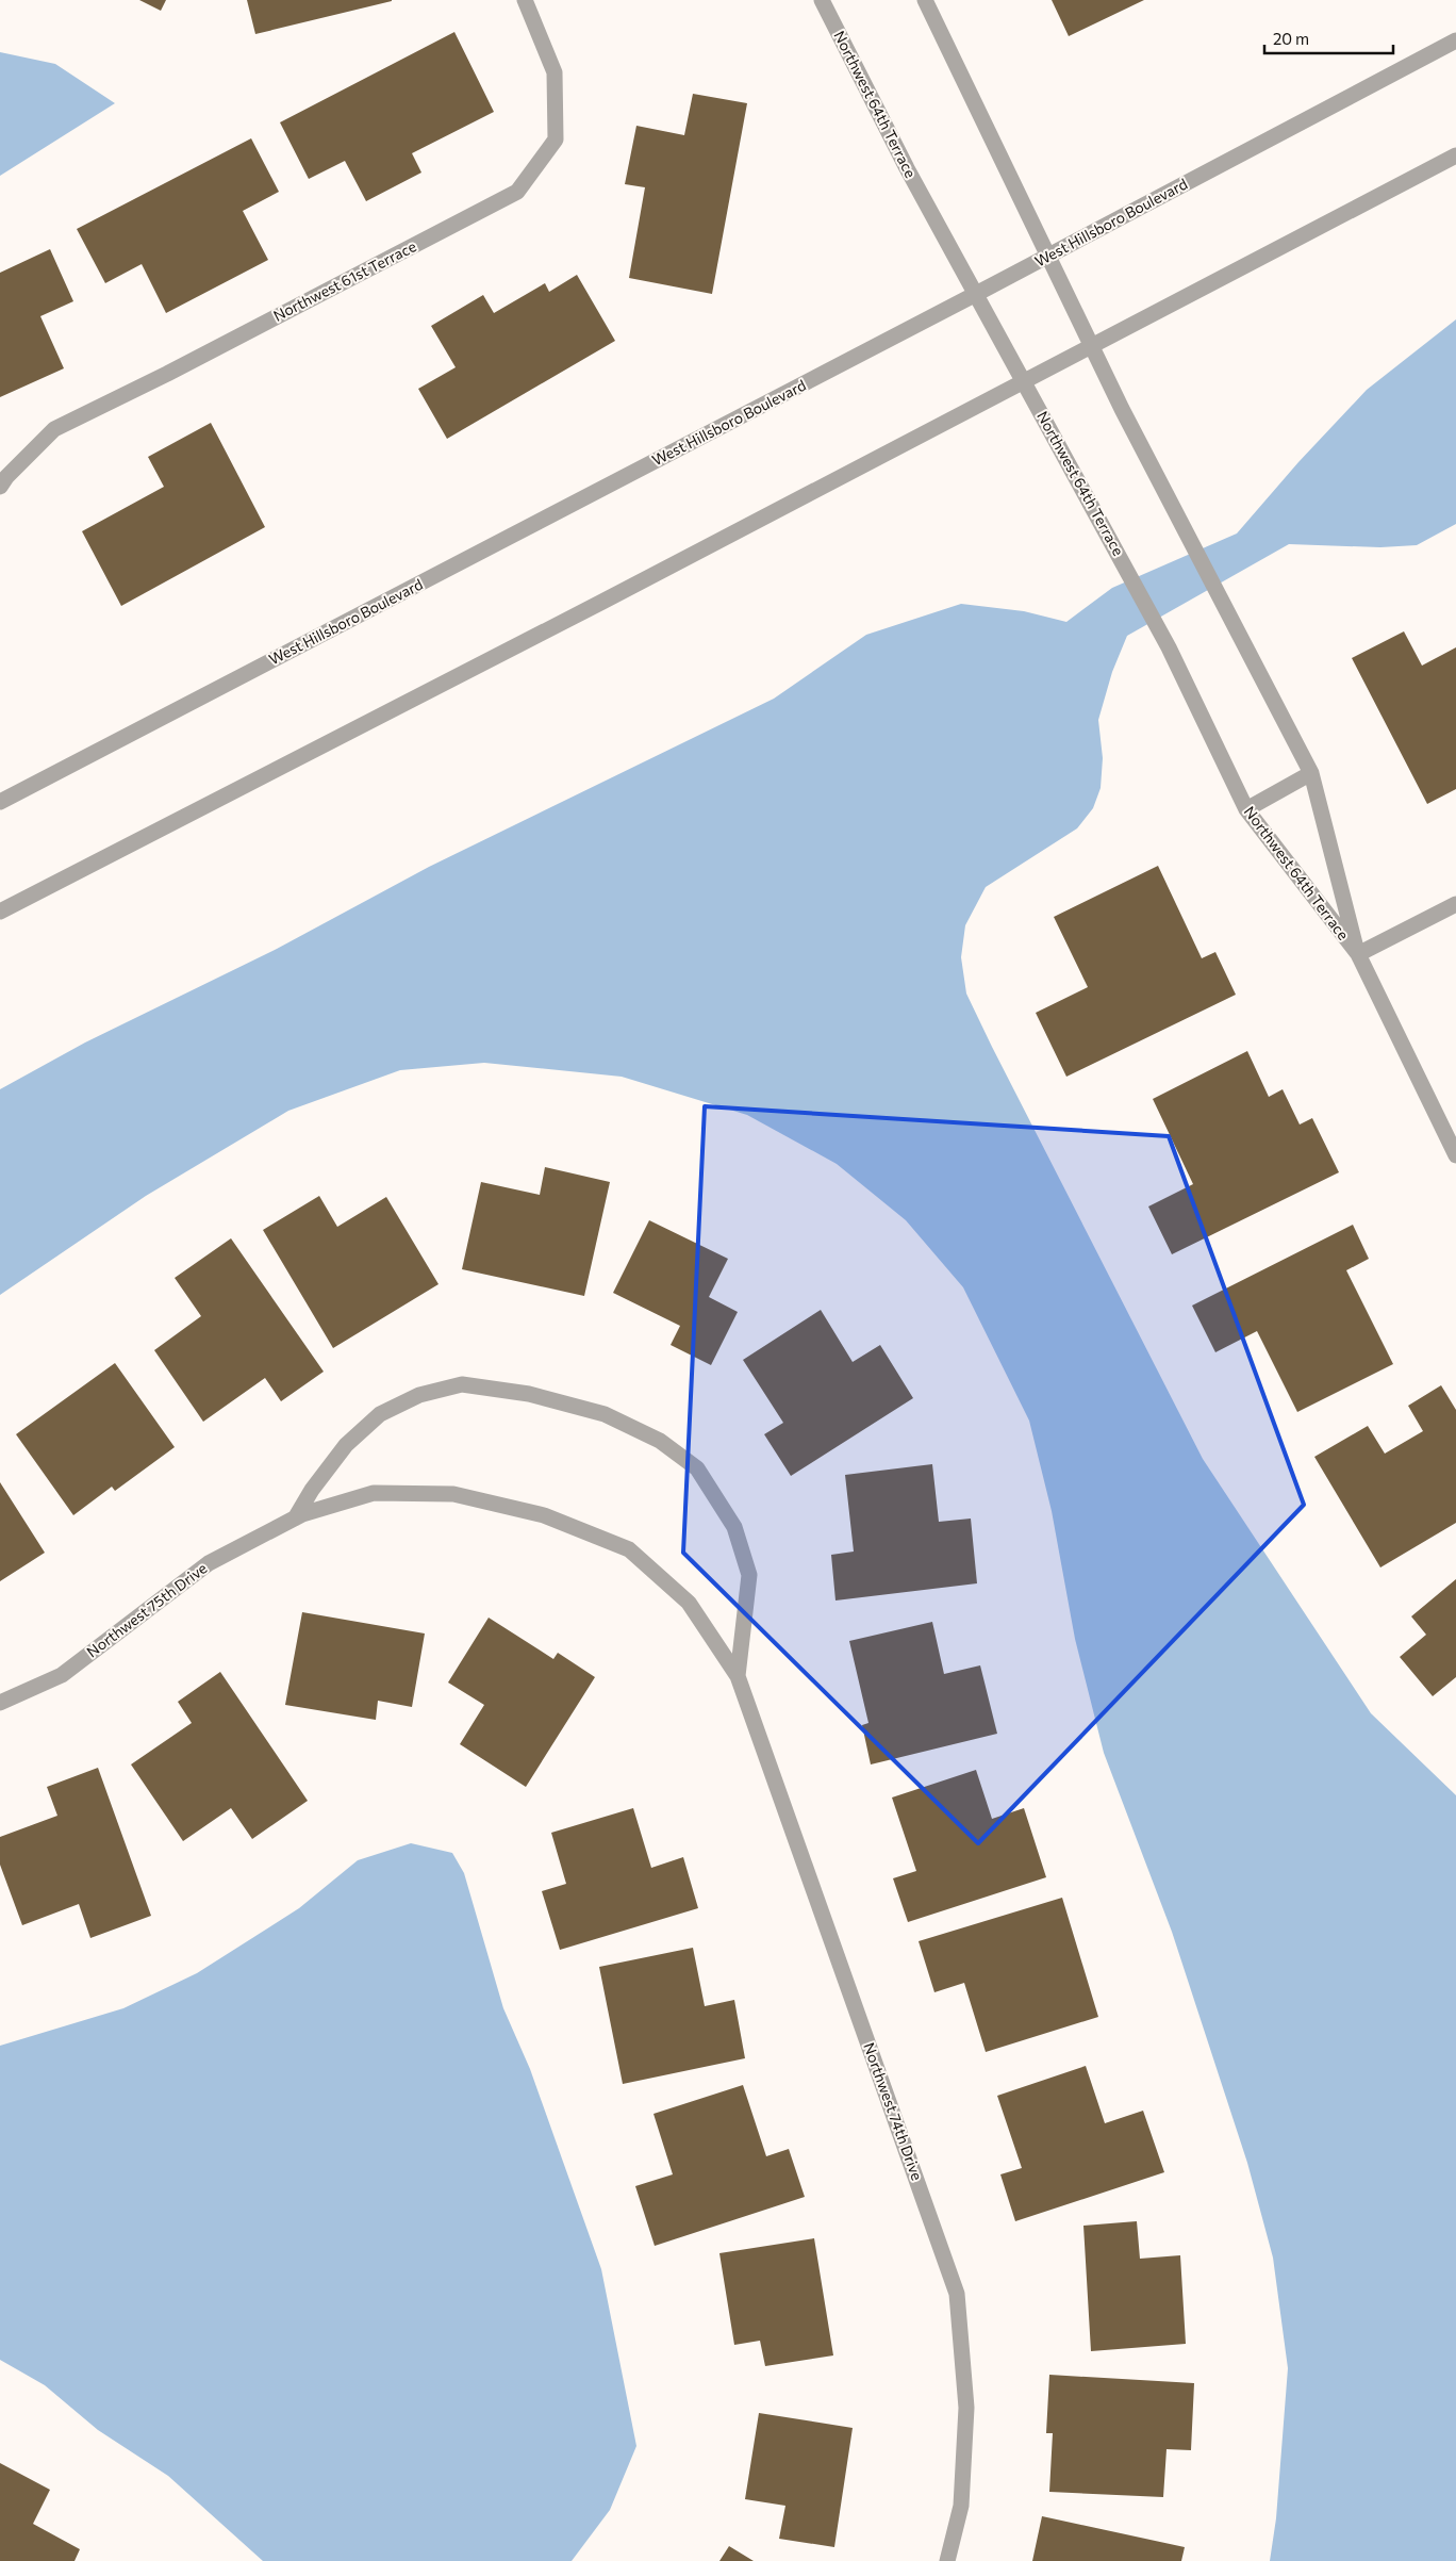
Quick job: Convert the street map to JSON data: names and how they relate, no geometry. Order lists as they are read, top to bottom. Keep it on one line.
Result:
{"streets":{"street":["Northwest 64th Terrace","West Hillsboro Boulevard","Northwest 61st Terrace","Northwest 75th Drive","Northwest 74th Drive"]},"crossings":[["Northwest 64th Terrace","West Hillsboro Boulevard"],["Northwest 75th Drive","Northwest 74th Drive"]],"scale_bar":"20 m"}
